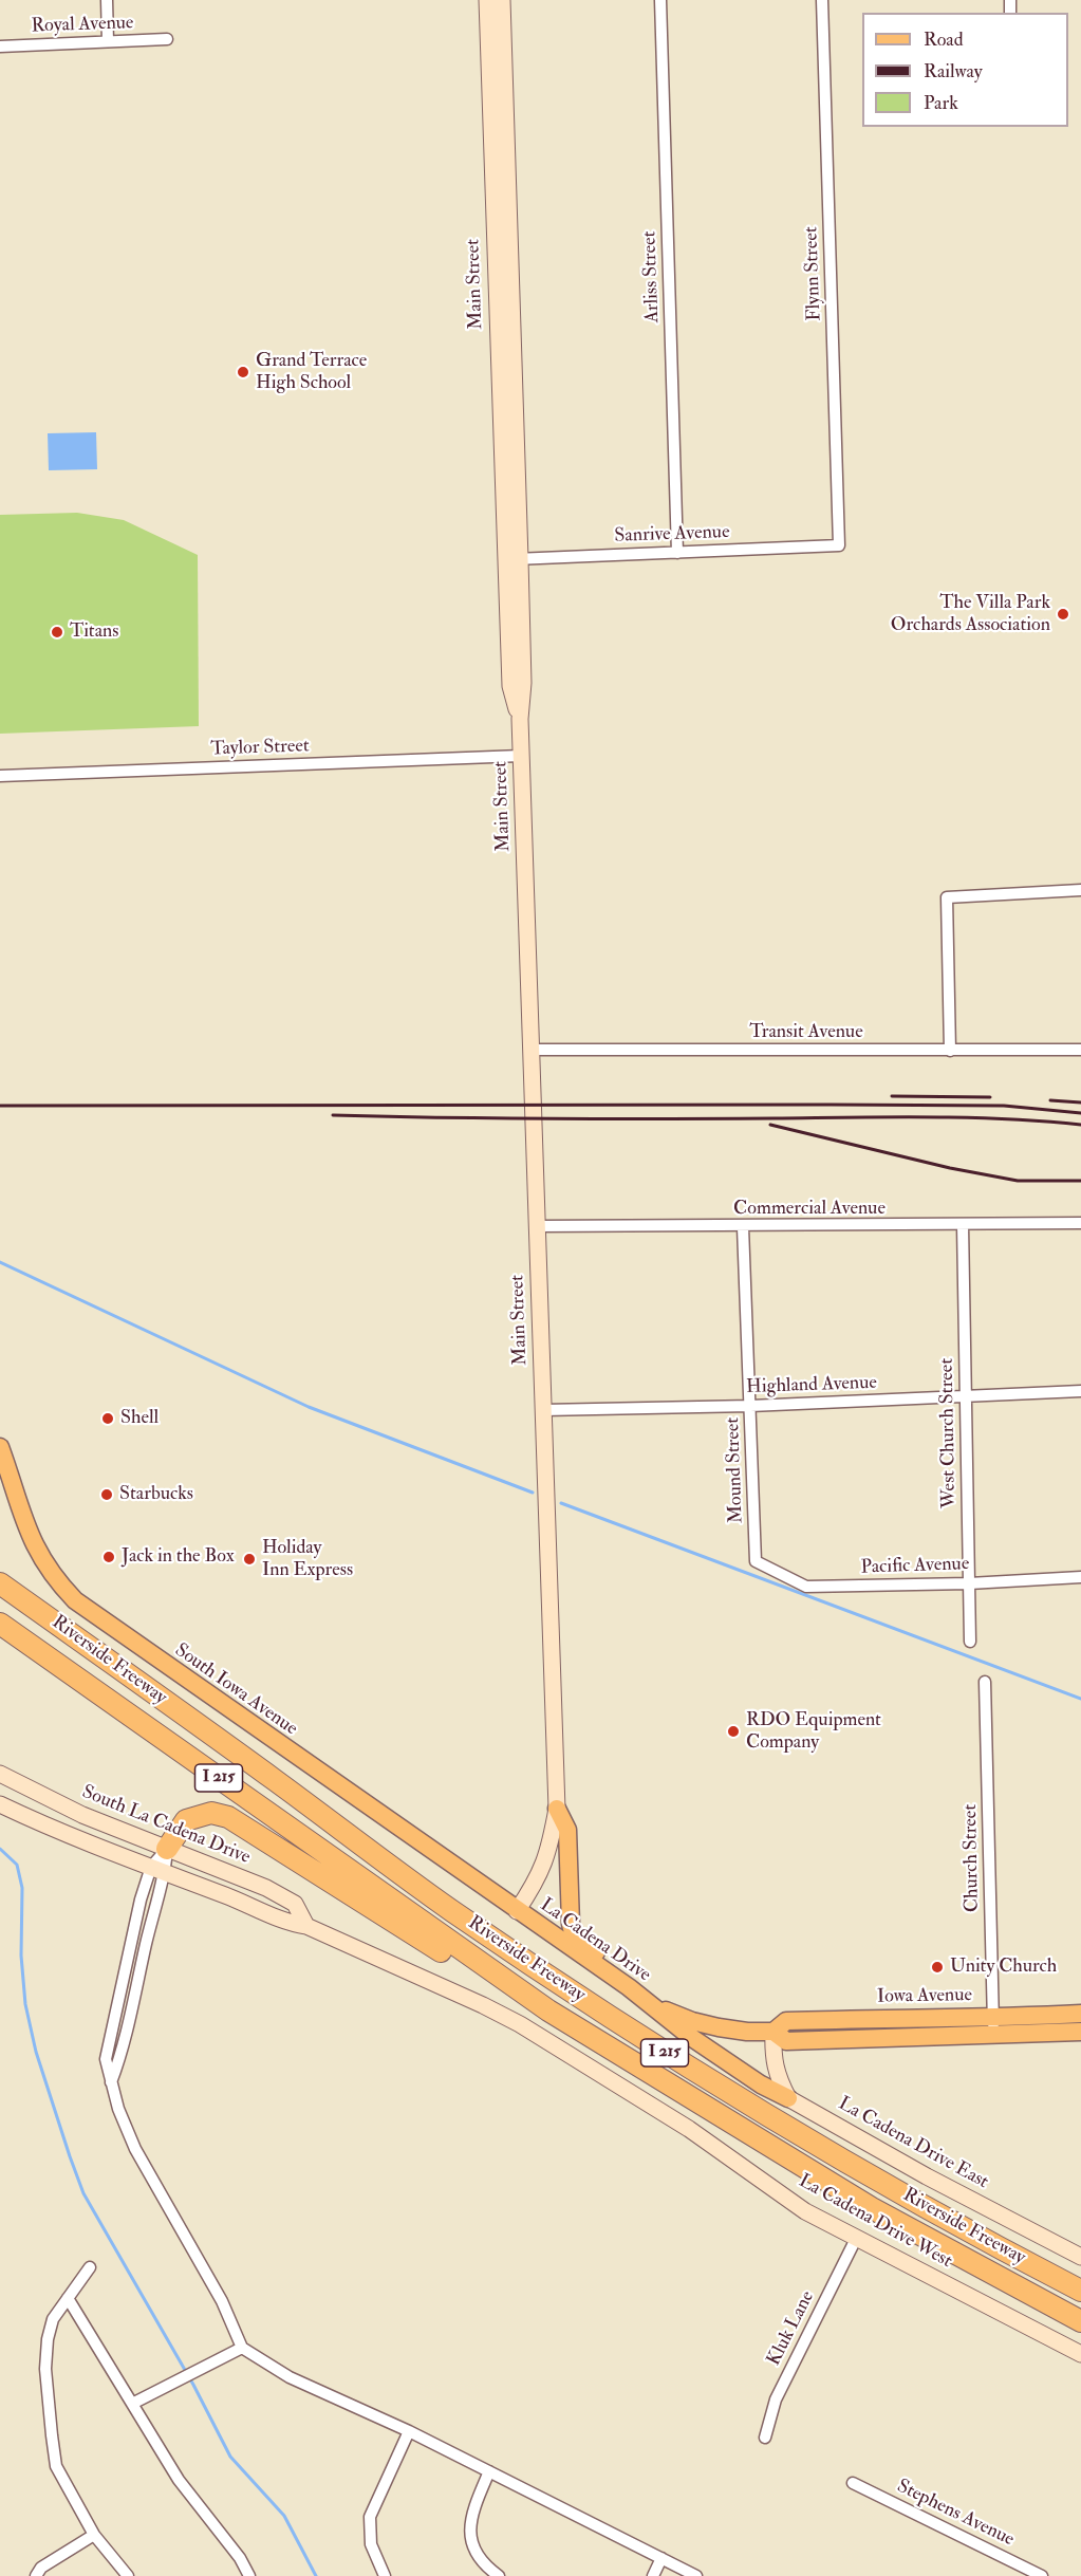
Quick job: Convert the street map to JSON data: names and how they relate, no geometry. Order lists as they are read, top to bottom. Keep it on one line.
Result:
{"streets":{"highway":["Riverside Freeway","I 215"],"main road":["South Iowa Avenue","La Cadena Drive","Iowa Avenue"],"street":["Royal Avenue","Flynn Street","Arliss Street","Main Street","Sanrive Avenue","Taylor Street","Transit Avenue","Commercial Avenue","Highland Avenue","West Church Street","Mound Street","Pacific Avenue","South La Cadena Drive","Church Street","La Cadena Drive East","La Cadena Drive West","Kluk Lane","Stephens Avenue"]},"crossings":[["Flynn Street","Sanrive Avenue"],["Arliss Street","Sanrive Avenue"],["Main Street","Sanrive Avenue"],["Main Street","Taylor Street"],["Main Street","Transit Avenue"],["Main Street","Commercial Avenue"],["Main Street","Highland Avenue"],["Main Street","South Iowa Avenue"],["Main Street","La Cadena Drive"],["Commercial Avenue","West Church Street"],["Commercial Avenue","Mound Street"],["Highland Avenue","West Church Street"],["Highland Avenue","Mound Street"],["West Church Street","Pacific Avenue"],["Mound Street","Pacific Avenue"],["South Iowa Avenue","La Cadena Drive"],["South La Cadena Drive","La Cadena Drive West"],["Church Street","Iowa Avenue"],["La Cadena Drive","Iowa Avenue"],["La Cadena Drive","La Cadena Drive East"],["La Cadena Drive West","Kluk Lane"]],"places":["Grand Terrace High School","The Villa Park Orchards Association","Titans","Shell","Starbucks","Jack in the Box","Holiday Inn Express","RDO Equipment Company","Unity Church"],"legend":["Road","Railway","Park"]}
